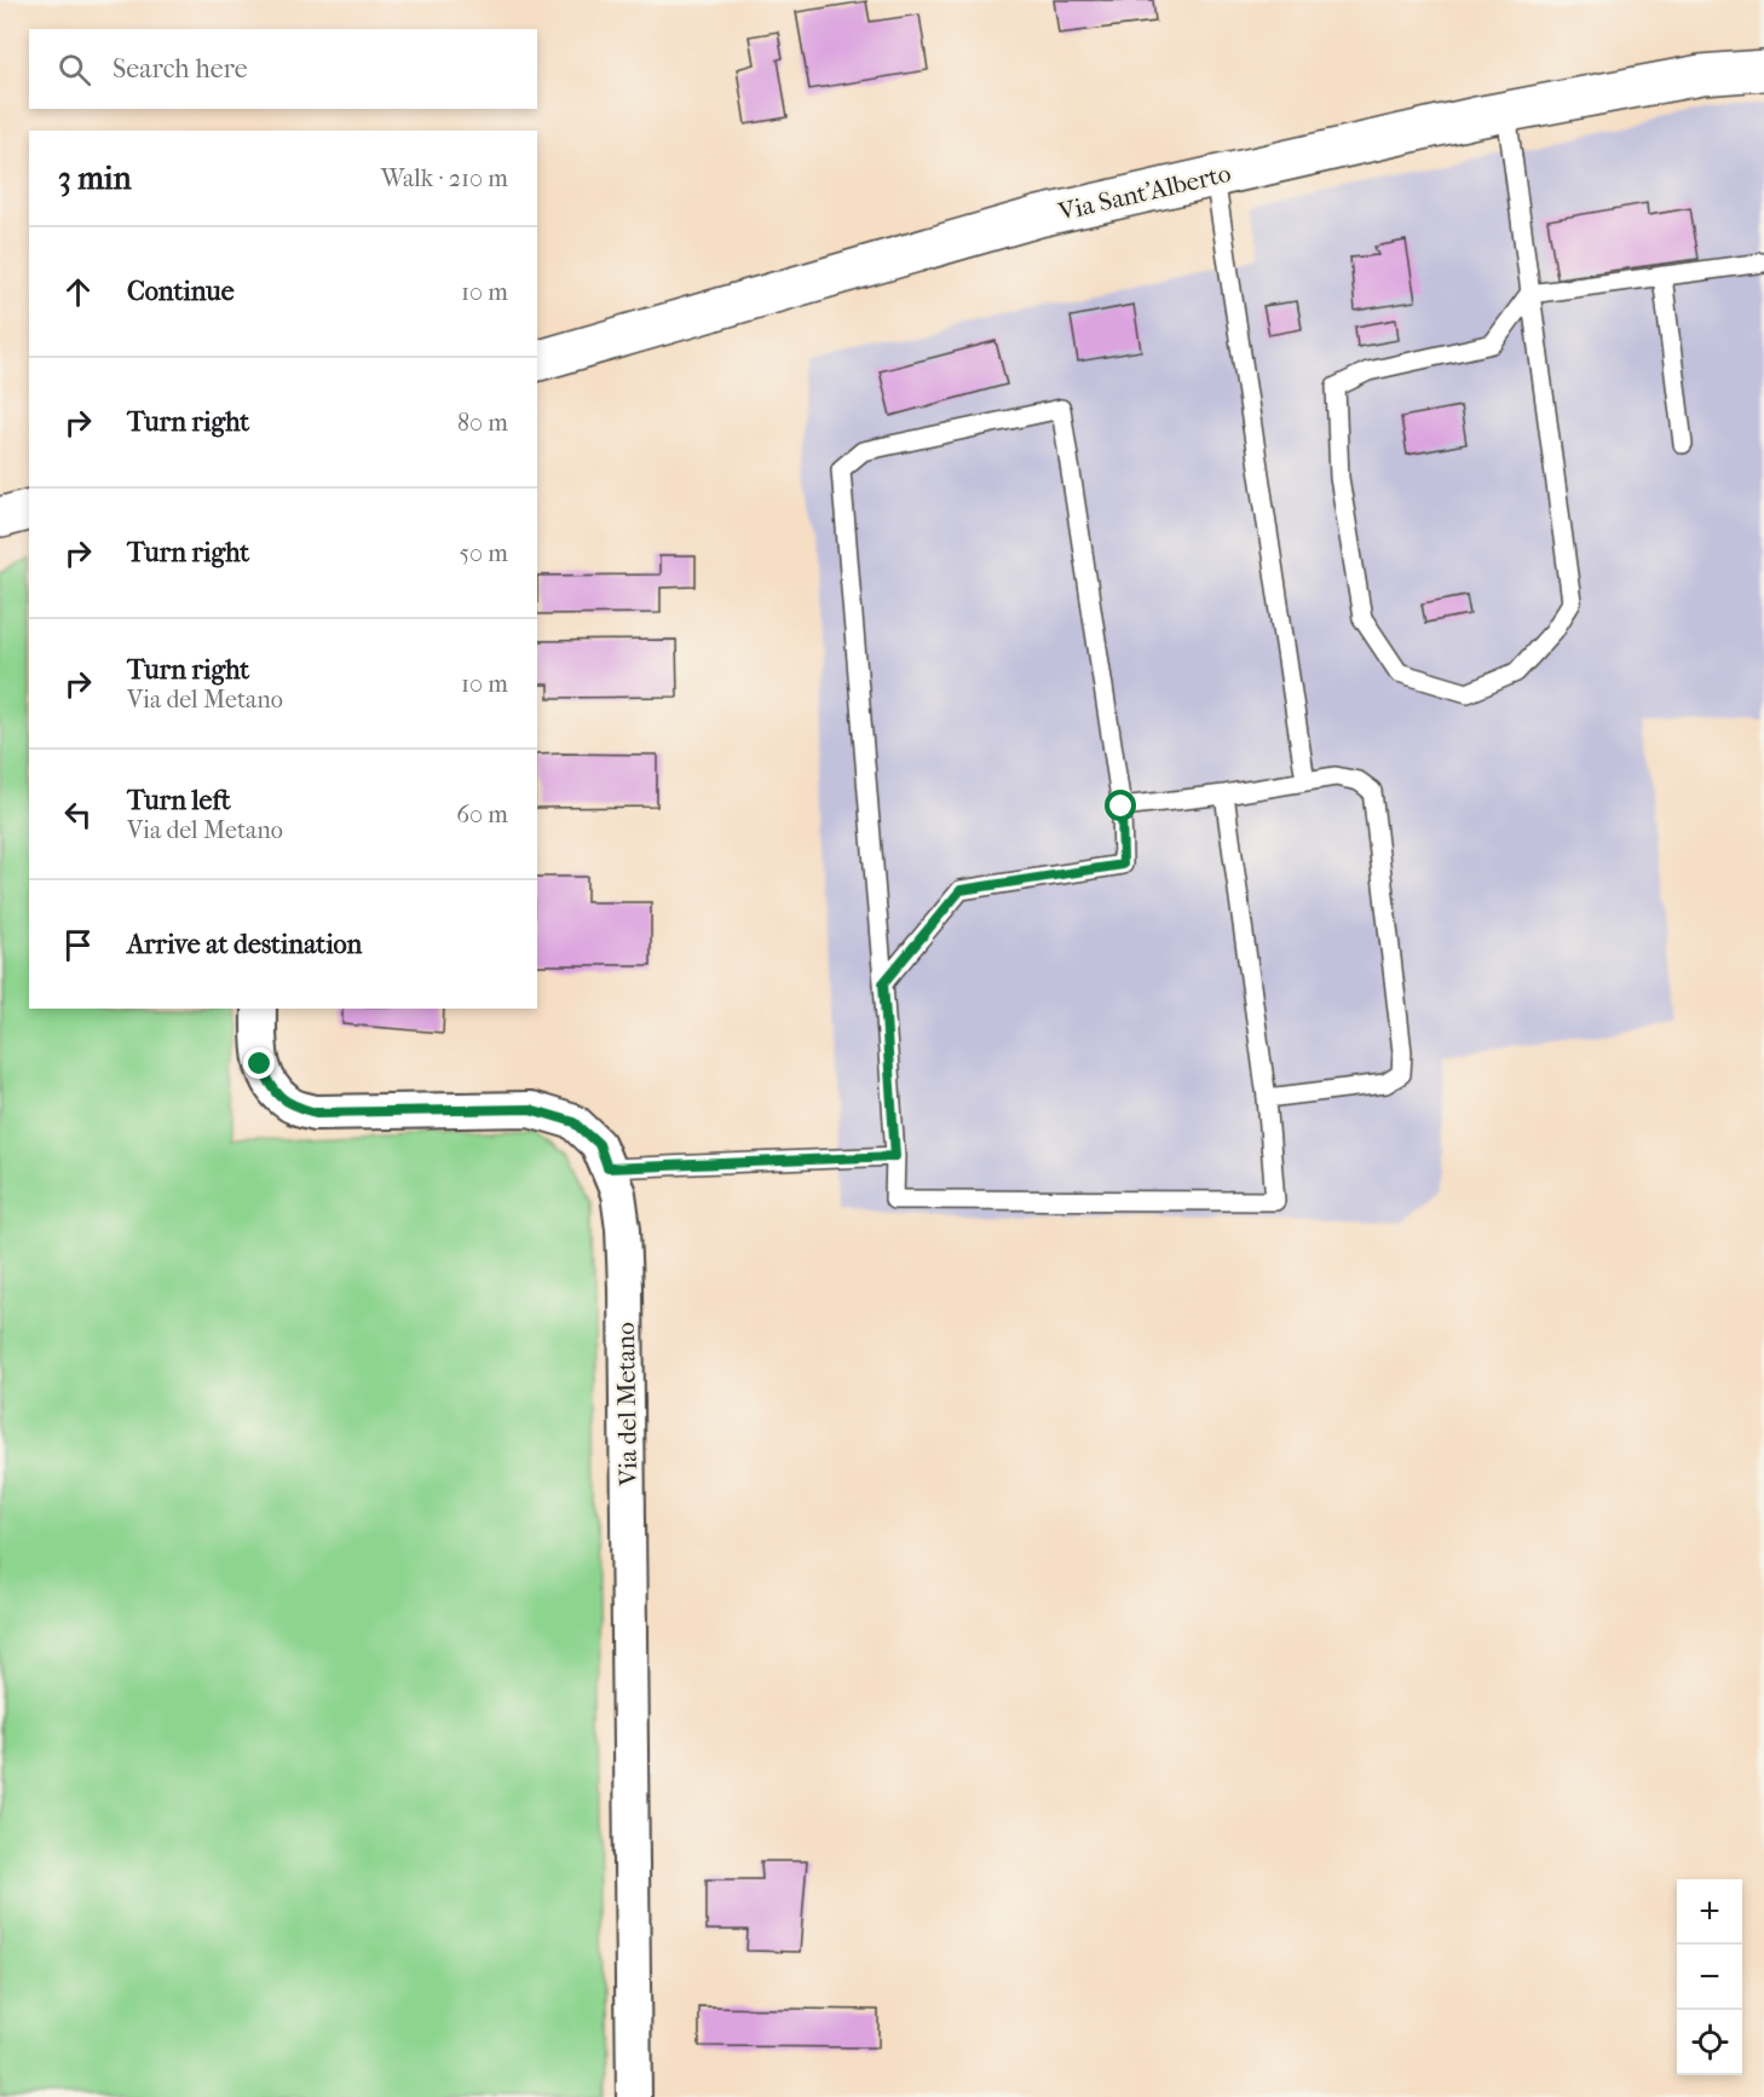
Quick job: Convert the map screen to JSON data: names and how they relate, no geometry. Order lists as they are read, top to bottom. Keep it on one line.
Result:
{"streets":{"main road":["Via Sant'Alberto"],"street":["Via del Metano"]},"page":{"search":"Search here","heading":["3 min","Walk · 210 m"],"list":[["Continue","10 m"],["Turn right","80 m"],["Turn right","50 m"],["Turn right","Via del Metano","10 m"],["Turn left","Via del Metano","60 m"],"Arrive at destination"],"map_buttons":["+","−"]}}
